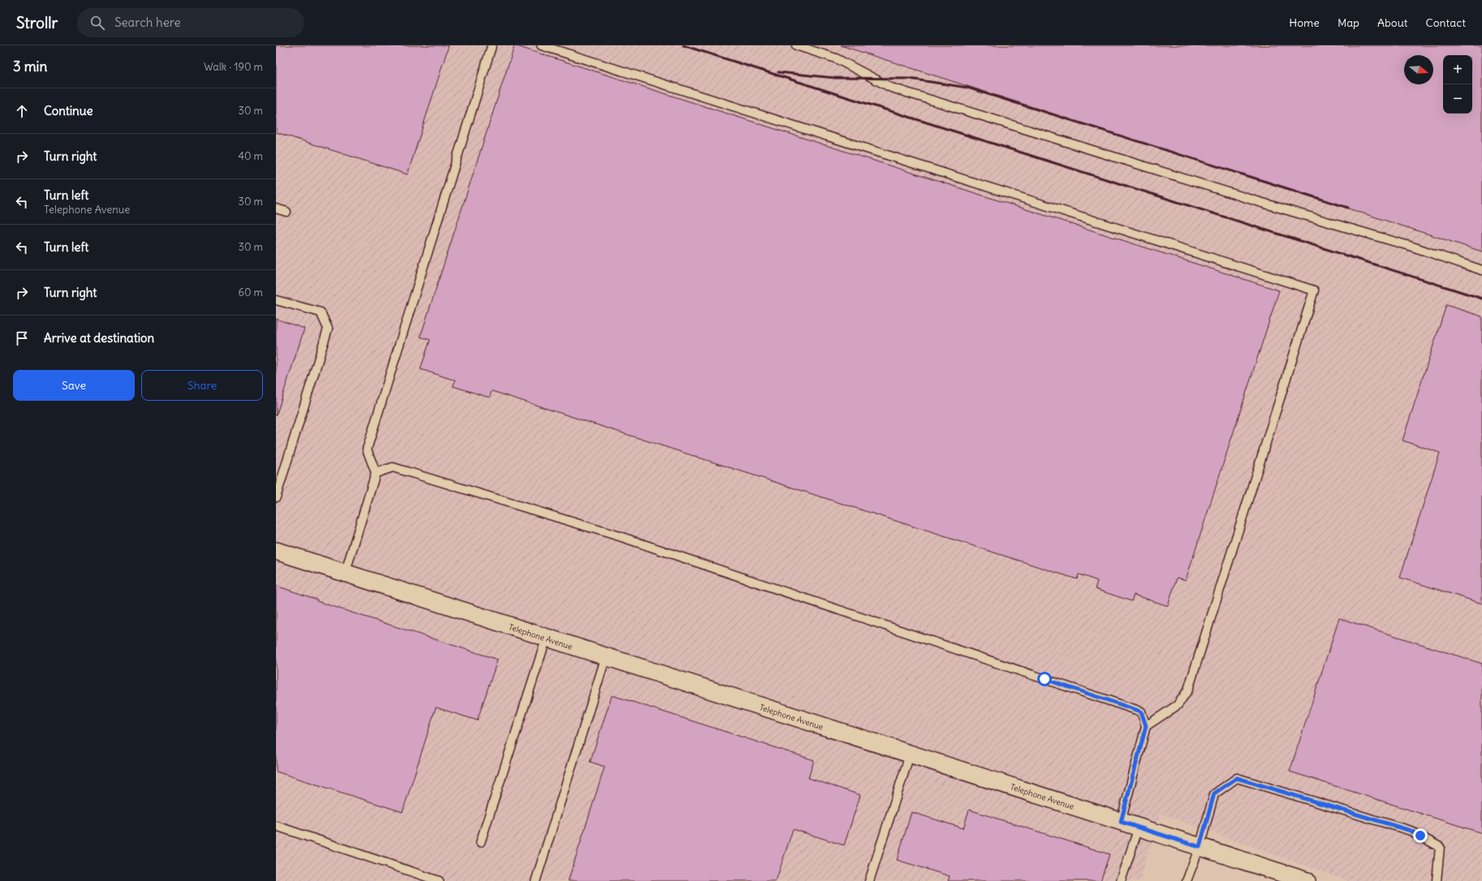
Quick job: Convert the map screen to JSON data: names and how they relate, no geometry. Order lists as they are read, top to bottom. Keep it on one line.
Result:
{"streets":{"street":["Telephone Avenue"]},"north":"right","page":{"header":"Strollr","search":"Search here","nav":["Home","Map","About","Contact"],"heading":["3 min","Walk · 190 m"],"map_buttons":["+","−"],"list":[["Continue","30 m"],["Turn right","40 m"],["Turn left","Telephone Avenue","30 m"],["Turn left","30 m"],["Turn right","60 m"],"Arrive at destination"],"buttons":["Save","Share"]}}
